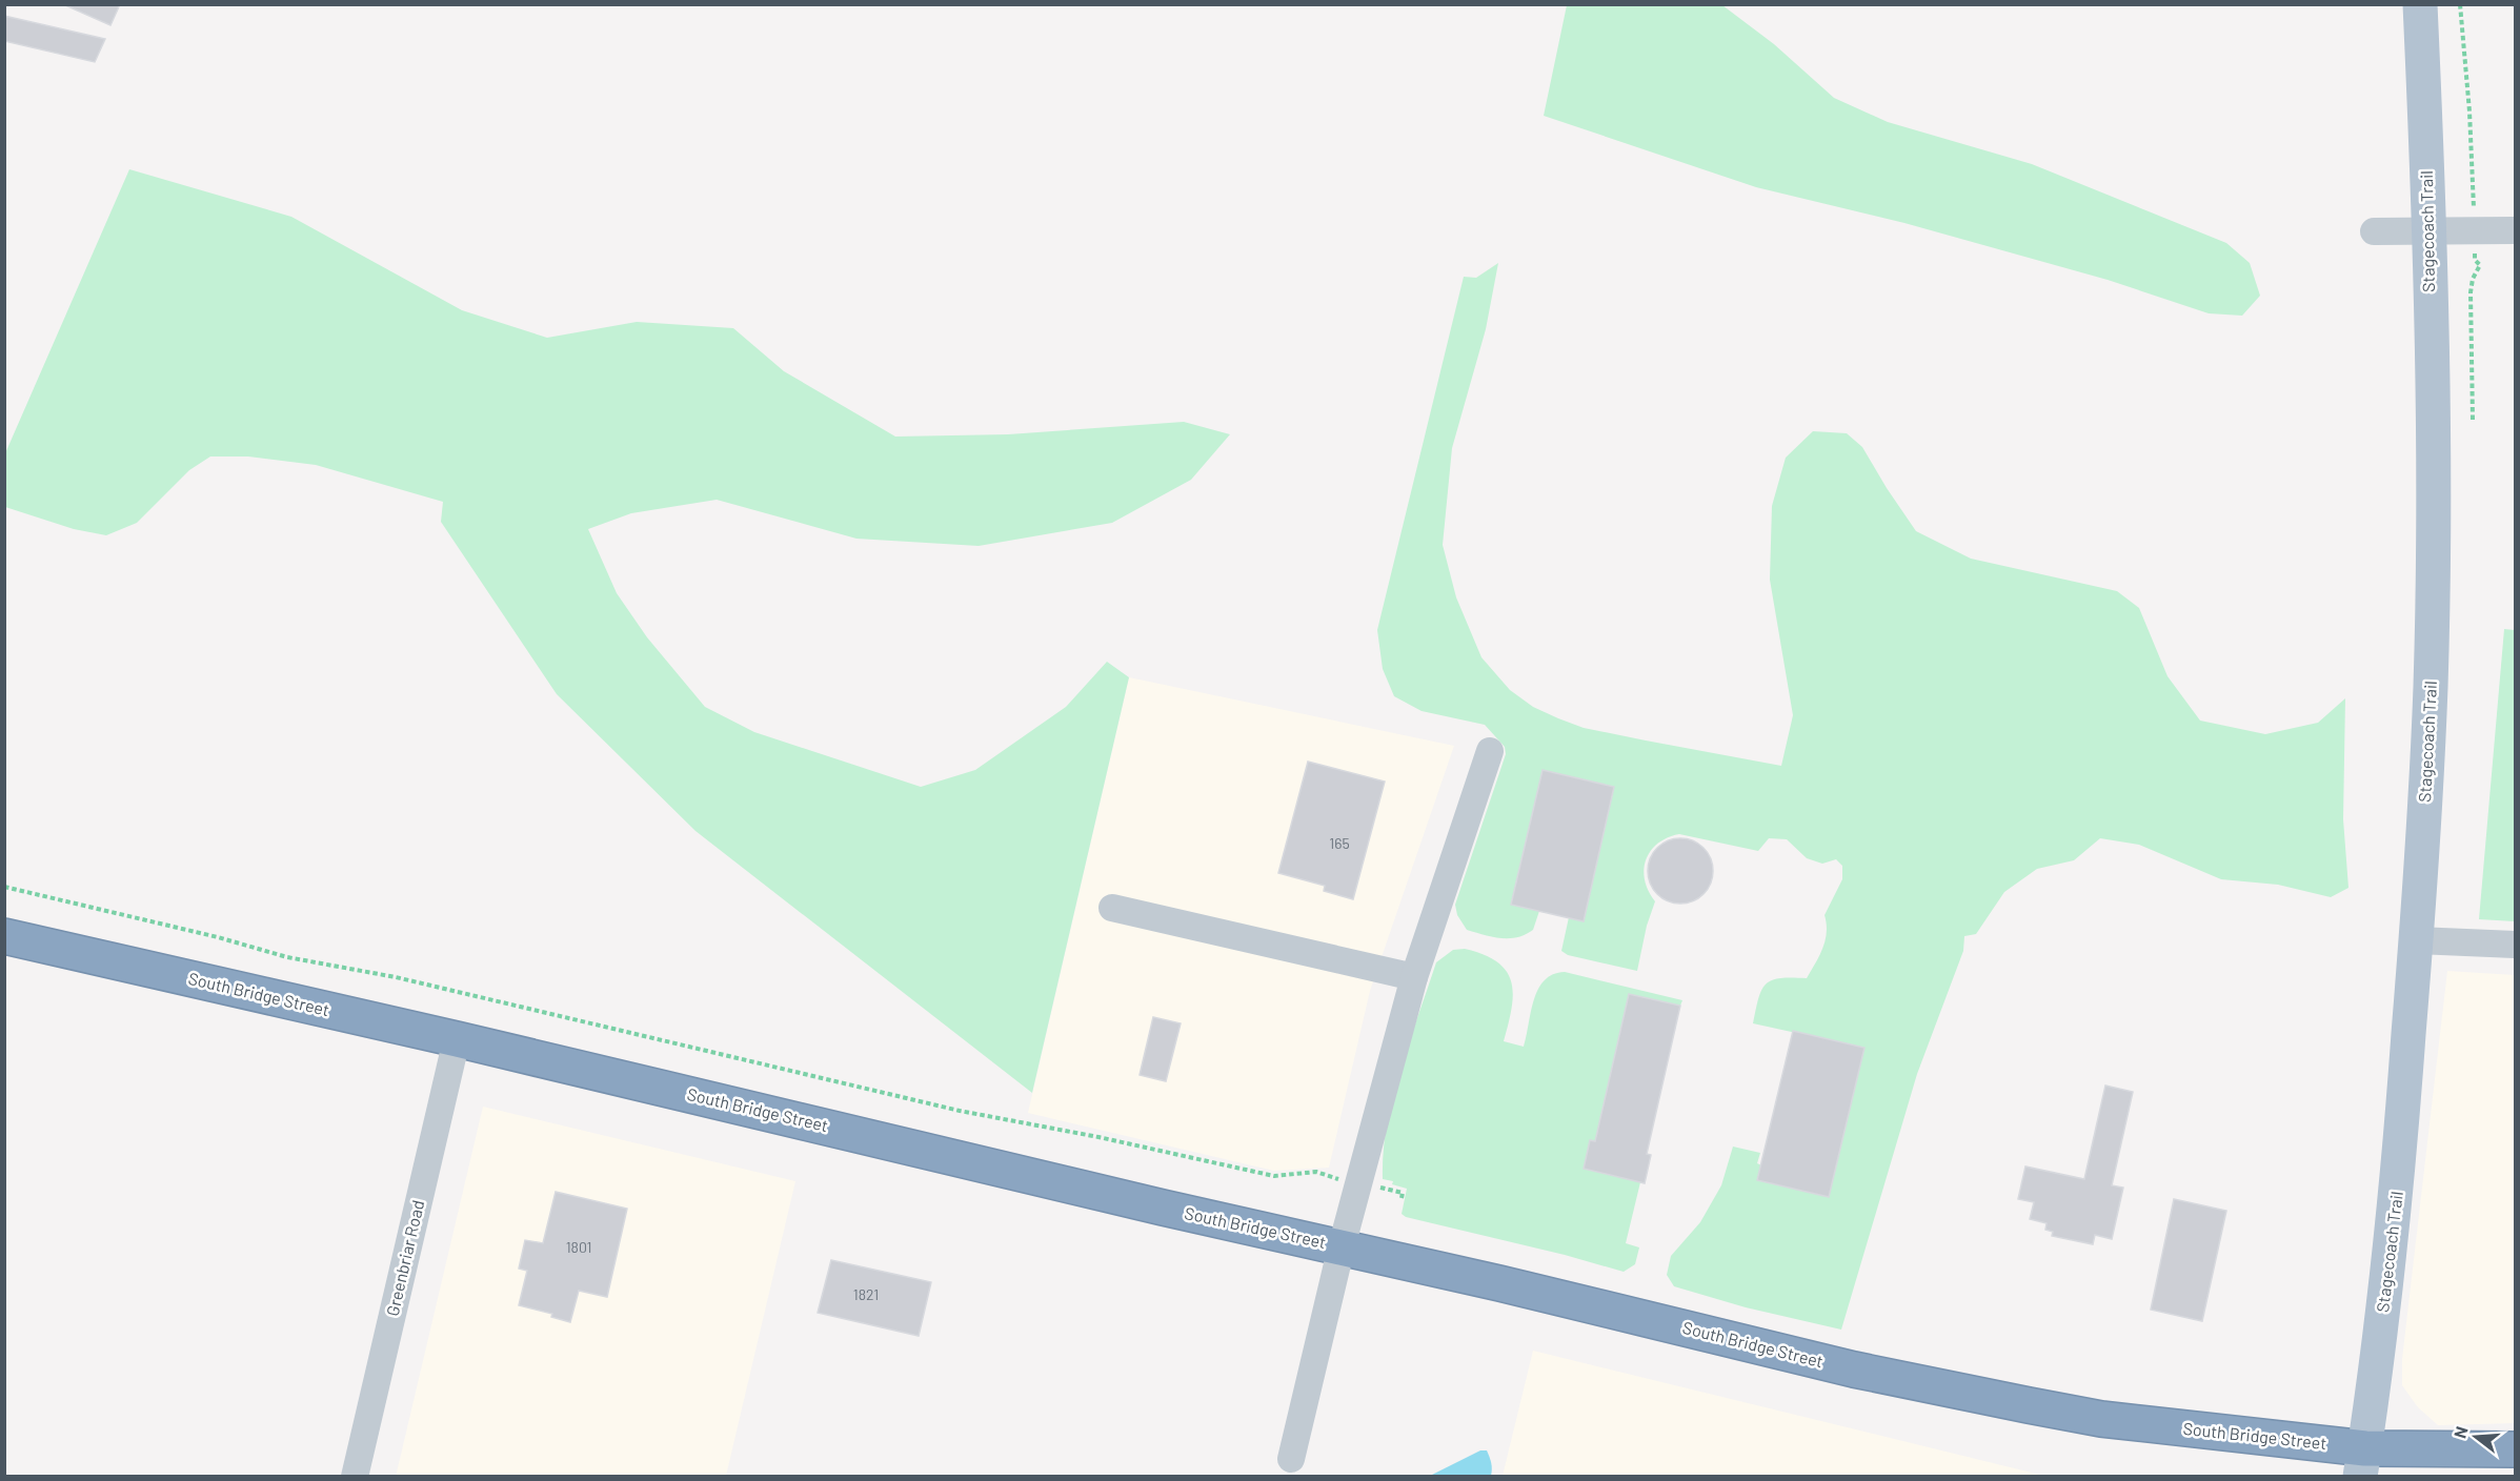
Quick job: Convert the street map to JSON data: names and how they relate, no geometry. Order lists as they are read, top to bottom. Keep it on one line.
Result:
{"streets":{"highway":["South Bridge Street"],"main road":["Stagecoach Trail"],"street":["Greenbriar Road"]},"crossings":[["Stagecoach Trail","South Bridge Street"],["South Bridge Street","Greenbriar Road"]],"house_numbers":["165","1801","1821"],"north":"left"}
